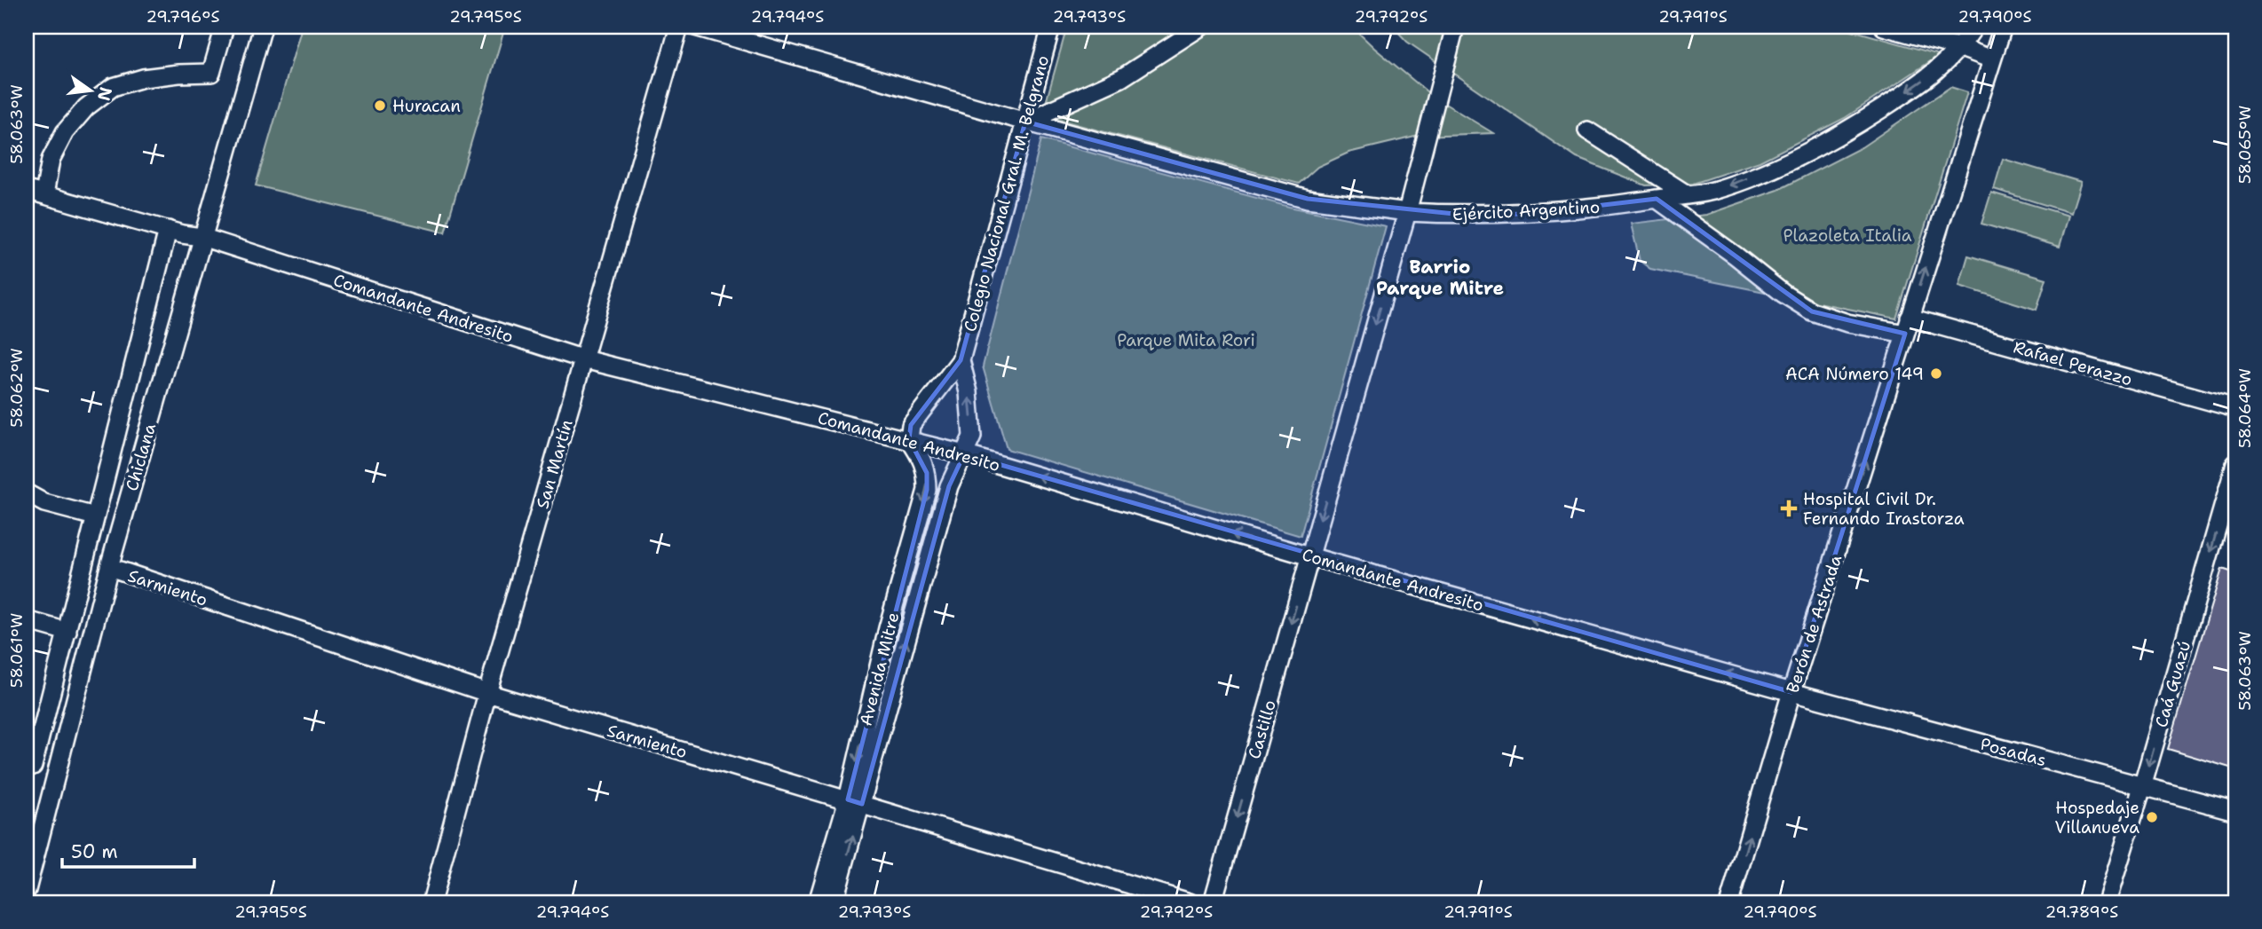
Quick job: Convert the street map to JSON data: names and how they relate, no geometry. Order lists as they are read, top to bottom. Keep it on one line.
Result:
{"streets":{"street":["Colegio Nacional Gral. M. Belgrano","Ejército Argentino","Comandante Andresito","Rafael Perazzo","Chiclana","San Martín","Sarmiento","Berón de Astrada","Avenida Mitre","Caá Guazú","Castillo","Posadas"]},"crossings":[["Colegio Nacional Gral. M. Belgrano","Ejército Argentino"],["Colegio Nacional Gral. M. Belgrano","Comandante Andresito"],["Colegio Nacional Gral. M. Belgrano","Avenida Mitre"],["Ejército Argentino","Rafael Perazzo"],["Comandante Andresito","Chiclana"],["Comandante Andresito","San Martín"],["Comandante Andresito","Berón de Astrada"],["Comandante Andresito","Avenida Mitre"],["Comandante Andresito","Castillo"],["Comandante Andresito","Posadas"],["Rafael Perazzo","Berón de Astrada"],["Chiclana","Sarmiento"],["San Martín","Sarmiento"],["Sarmiento","Avenida Mitre"],["Berón de Astrada","Posadas"],["Caá Guazú","Posadas"]],"one_way":["Comandante Andresito","Berón de Astrada","Caá Guazú","Castillo"],"districts":["Barrio Parque Mitre"],"parks":["Plazoleta Italia","Parque Mita Rori"],"places":{"other":["Huracan","ACA Número 149","Hospedaje Villanueva"],"health":["Hospital Civil Dr. Fernando Irastorza"]},"scale_bar":"50 m","north":"right","coordinates":["29.796°S","29.795°S","29.794°S","29.793°S","29.792°S","29.791°S","29.790°S","58.063°W","58.065°W","58.062°W","58.064°W","58.061°W","29.789°S"]}
